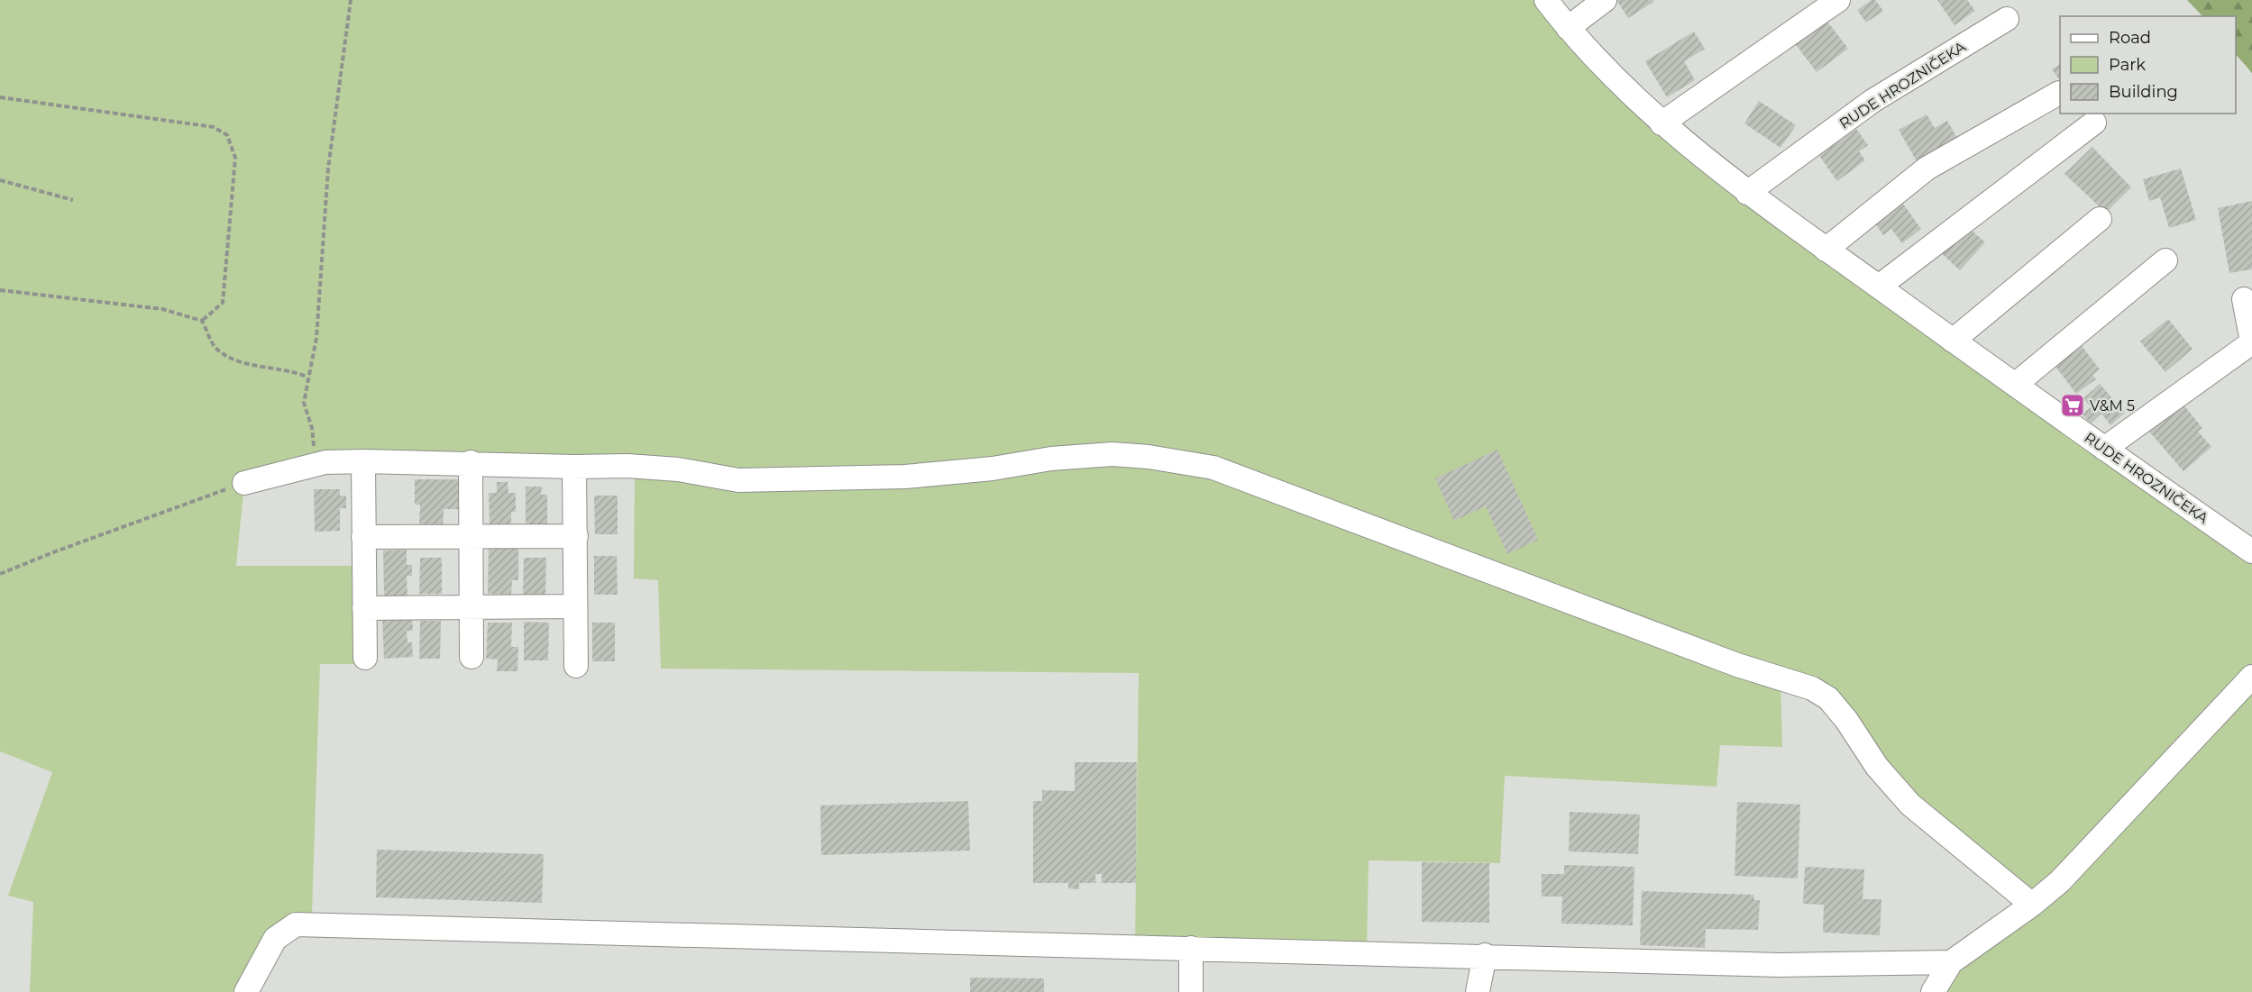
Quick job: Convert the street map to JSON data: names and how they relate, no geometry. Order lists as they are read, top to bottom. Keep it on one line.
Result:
{"streets":{"street":["RUDE HROZNIČEKA"]},"places":{"supermarket":["V&M 5"]},"legend":["Road","Park","Building"]}
